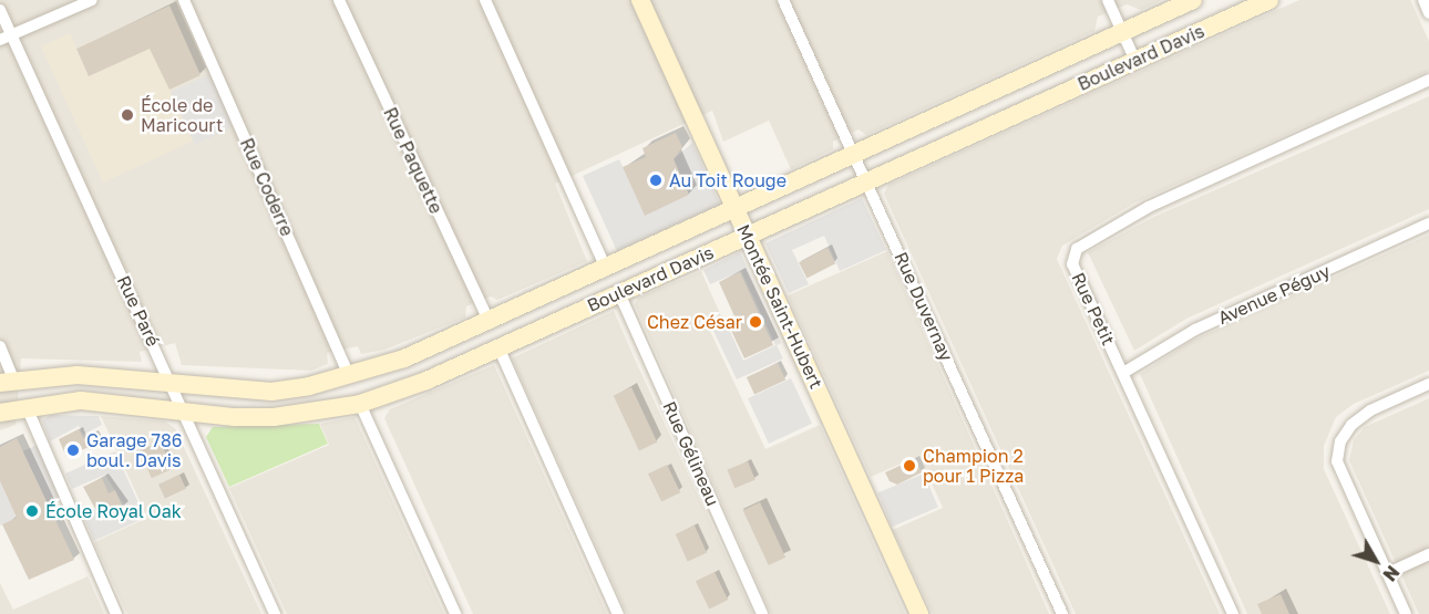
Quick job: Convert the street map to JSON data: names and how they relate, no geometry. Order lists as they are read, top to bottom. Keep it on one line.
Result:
{"streets":{"street":["Boulevard Davis","Rue Paquette","Rue Coderre","Avenue Péguy","Montée Saint-Hubert","Rue Duvernay","Rue Petit","Rue Paré","Rue Gélineau"]},"crossings":[["Boulevard Davis","Rue Paquette"],["Boulevard Davis","Rue Coderre"],["Boulevard Davis","Montée Saint-Hubert"],["Boulevard Davis","Rue Duvernay"],["Boulevard Davis","Rue Paré"],["Boulevard Davis","Rue Gélineau"],["Avenue Péguy","Rue Petit"]],"places":["École de Maricourt","Au Toit Rouge","Chez César","Garage 786 boul. Davis","Champion 2 pour 1 Pizza","École Royal Oak"],"north":"bottom right"}
